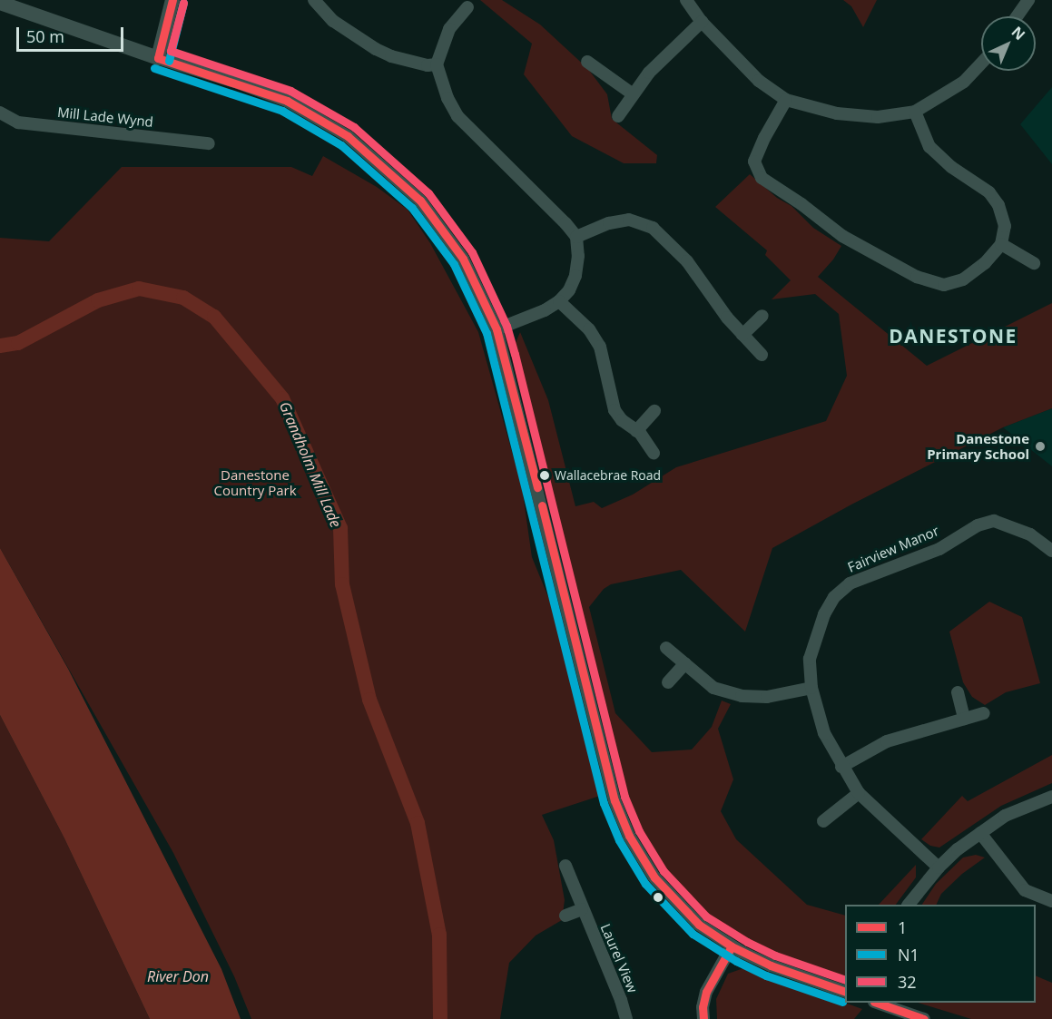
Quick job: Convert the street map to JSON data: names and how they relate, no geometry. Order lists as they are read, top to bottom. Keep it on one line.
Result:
{"streets":{"street":["Mill Lade Wynd","Fairview Manor","Laurel View"]},"districts":["DANESTONE"],"water":["Grandholm Mill Lade","River Don"],"parks":["Danestone Country Park"],"places":["Danestone Primary School","Wallacebrae Road"],"lines":["transit line 1","transit line N1","transit line 32"],"legend":["1","N1","32"],"scale_bar":"50 m","north":"top right"}
